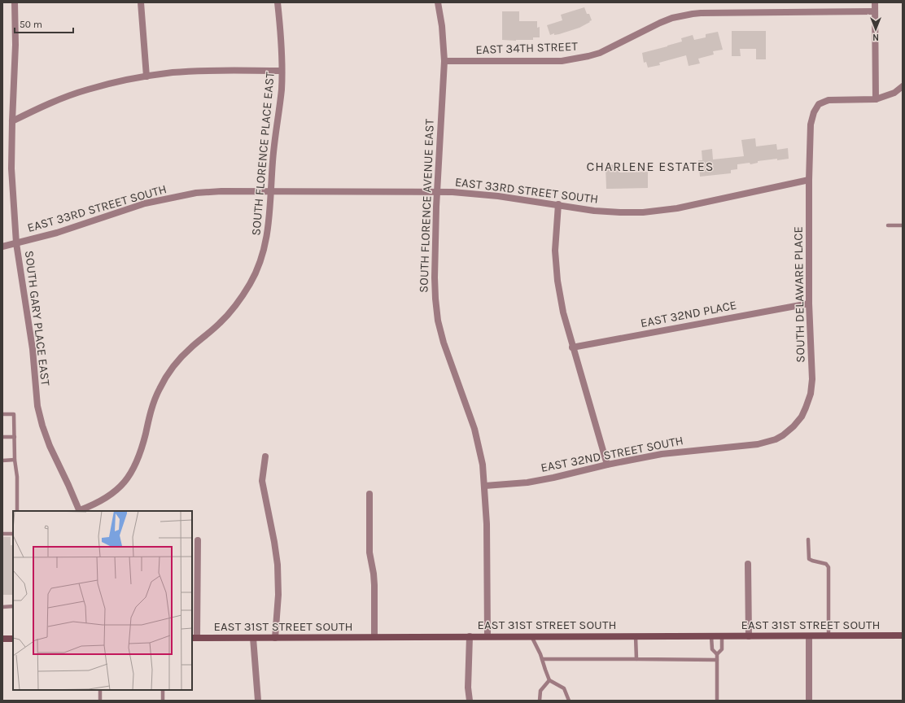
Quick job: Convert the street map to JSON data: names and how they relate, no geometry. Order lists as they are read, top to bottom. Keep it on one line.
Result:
{"streets":{"main road":["EAST 31ST STREET SOUTH"],"street":["EAST 34TH STREET","SOUTH FLORENCE PLACE EAST","EAST 33RD STREET SOUTH","SOUTH FLORENCE AVENUE EAST","SOUTH DELAWARE PLACE","EAST 32ND PLACE","SOUTH GARY PLACE EAST","EAST 32ND STREET SOUTH"]},"crossings":[["EAST 34TH STREET","SOUTH FLORENCE AVENUE EAST"],["SOUTH FLORENCE PLACE EAST","EAST 33RD STREET SOUTH"],["SOUTH FLORENCE PLACE EAST","SOUTH GARY PLACE EAST"],["EAST 33RD STREET SOUTH","SOUTH FLORENCE AVENUE EAST"],["EAST 33RD STREET SOUTH","SOUTH DELAWARE PLACE"],["EAST 33RD STREET SOUTH","SOUTH GARY PLACE EAST"],["SOUTH FLORENCE AVENUE EAST","EAST 32ND STREET SOUTH"],["SOUTH FLORENCE AVENUE EAST","EAST 31ST STREET SOUTH"],["SOUTH DELAWARE PLACE","EAST 32ND PLACE"],["SOUTH DELAWARE PLACE","EAST 32ND STREET SOUTH"]],"districts":["CHARLENE ESTATES"],"scale_bar":"50 m","north":"bottom"}
